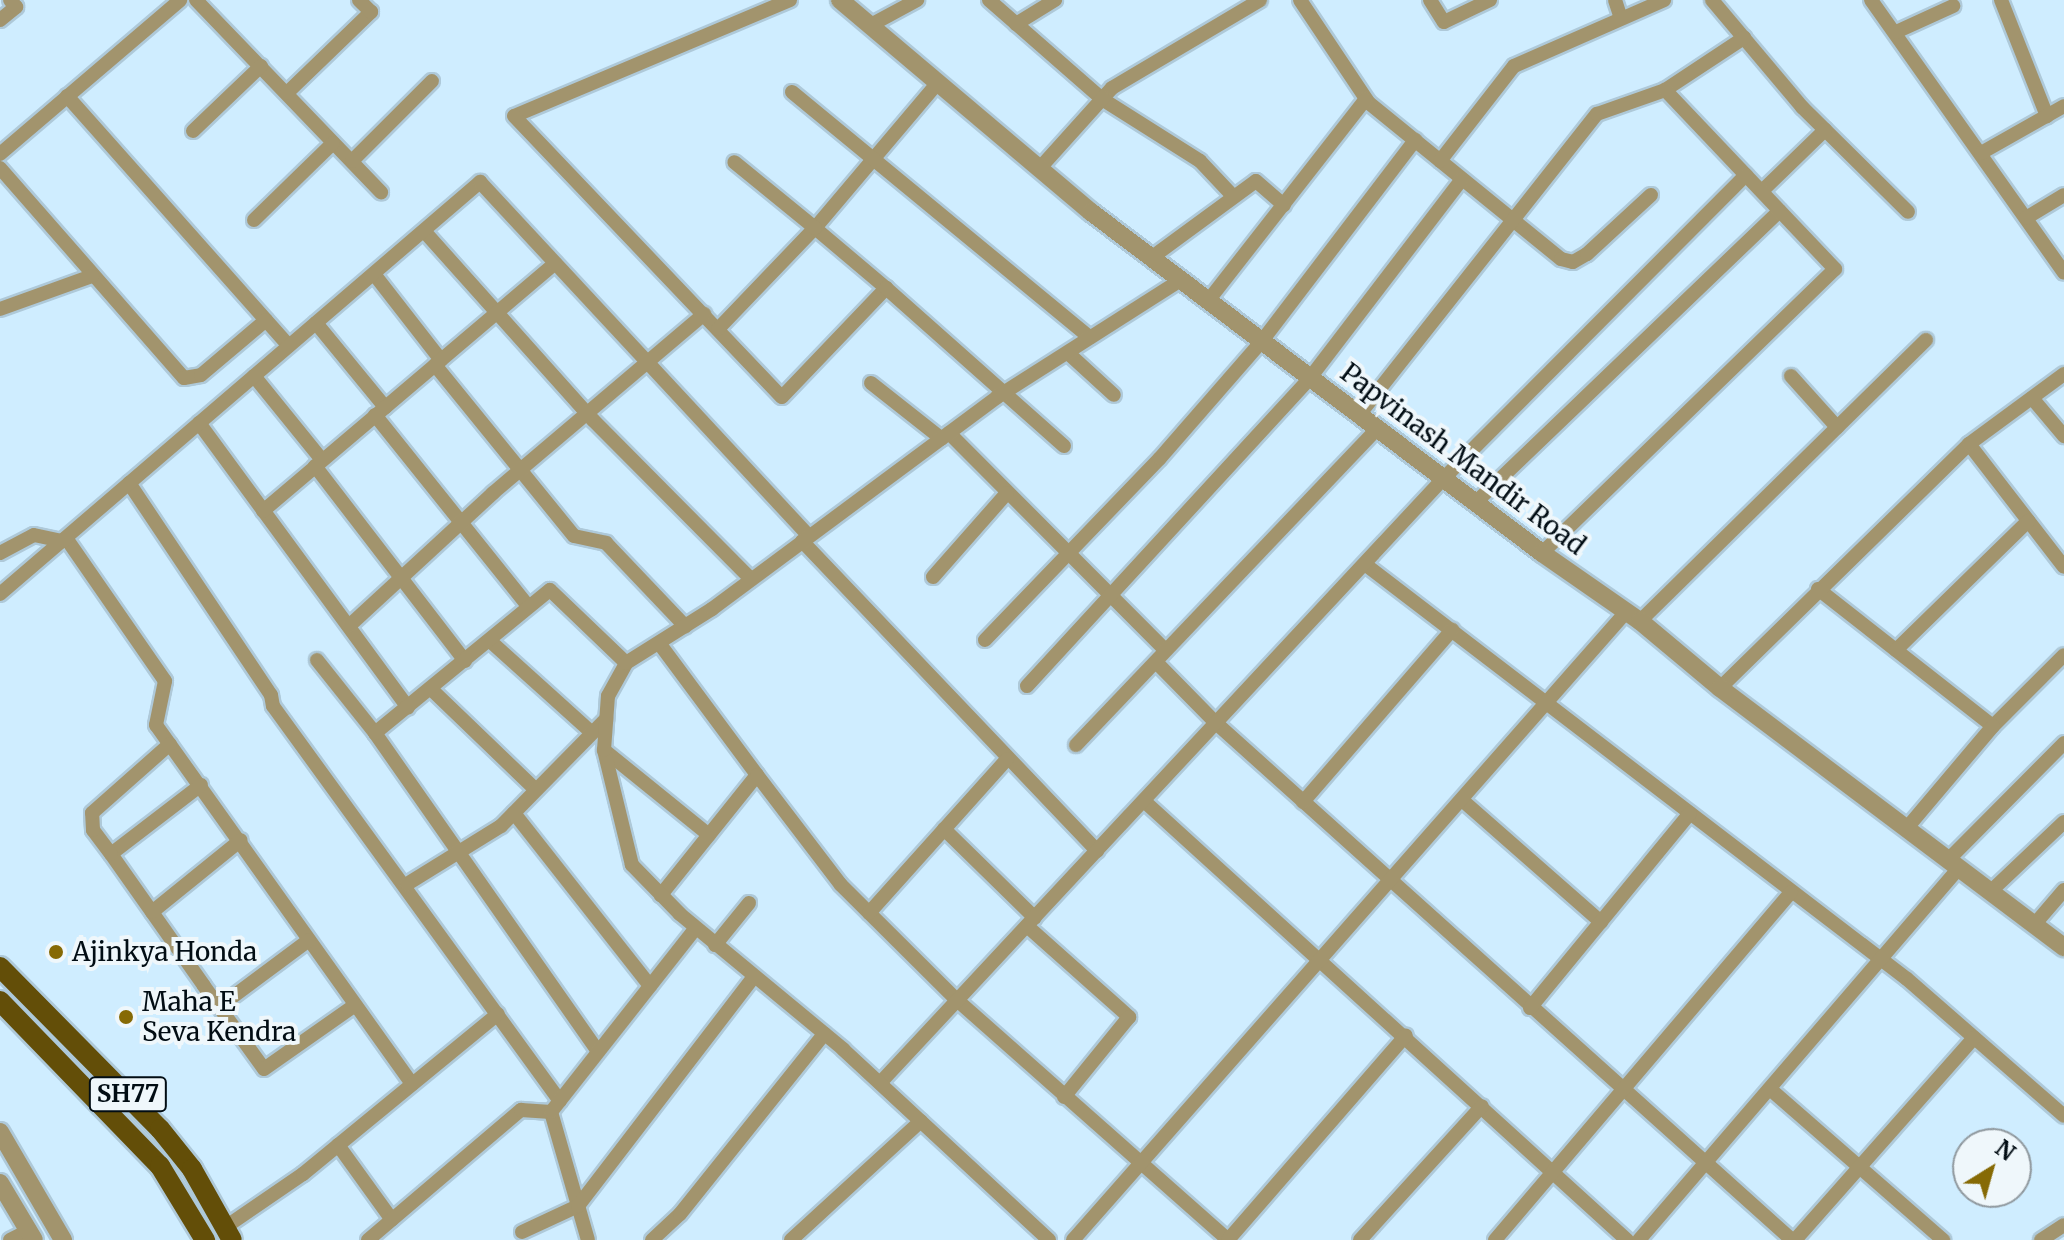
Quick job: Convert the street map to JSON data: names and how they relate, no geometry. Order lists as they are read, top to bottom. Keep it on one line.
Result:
{"streets":{"main road":["SH77"],"street":["Papvinash Mandir Road"]},"places":["Ajinkya Honda","Maha E Seva Kendra"],"north":"top right"}
